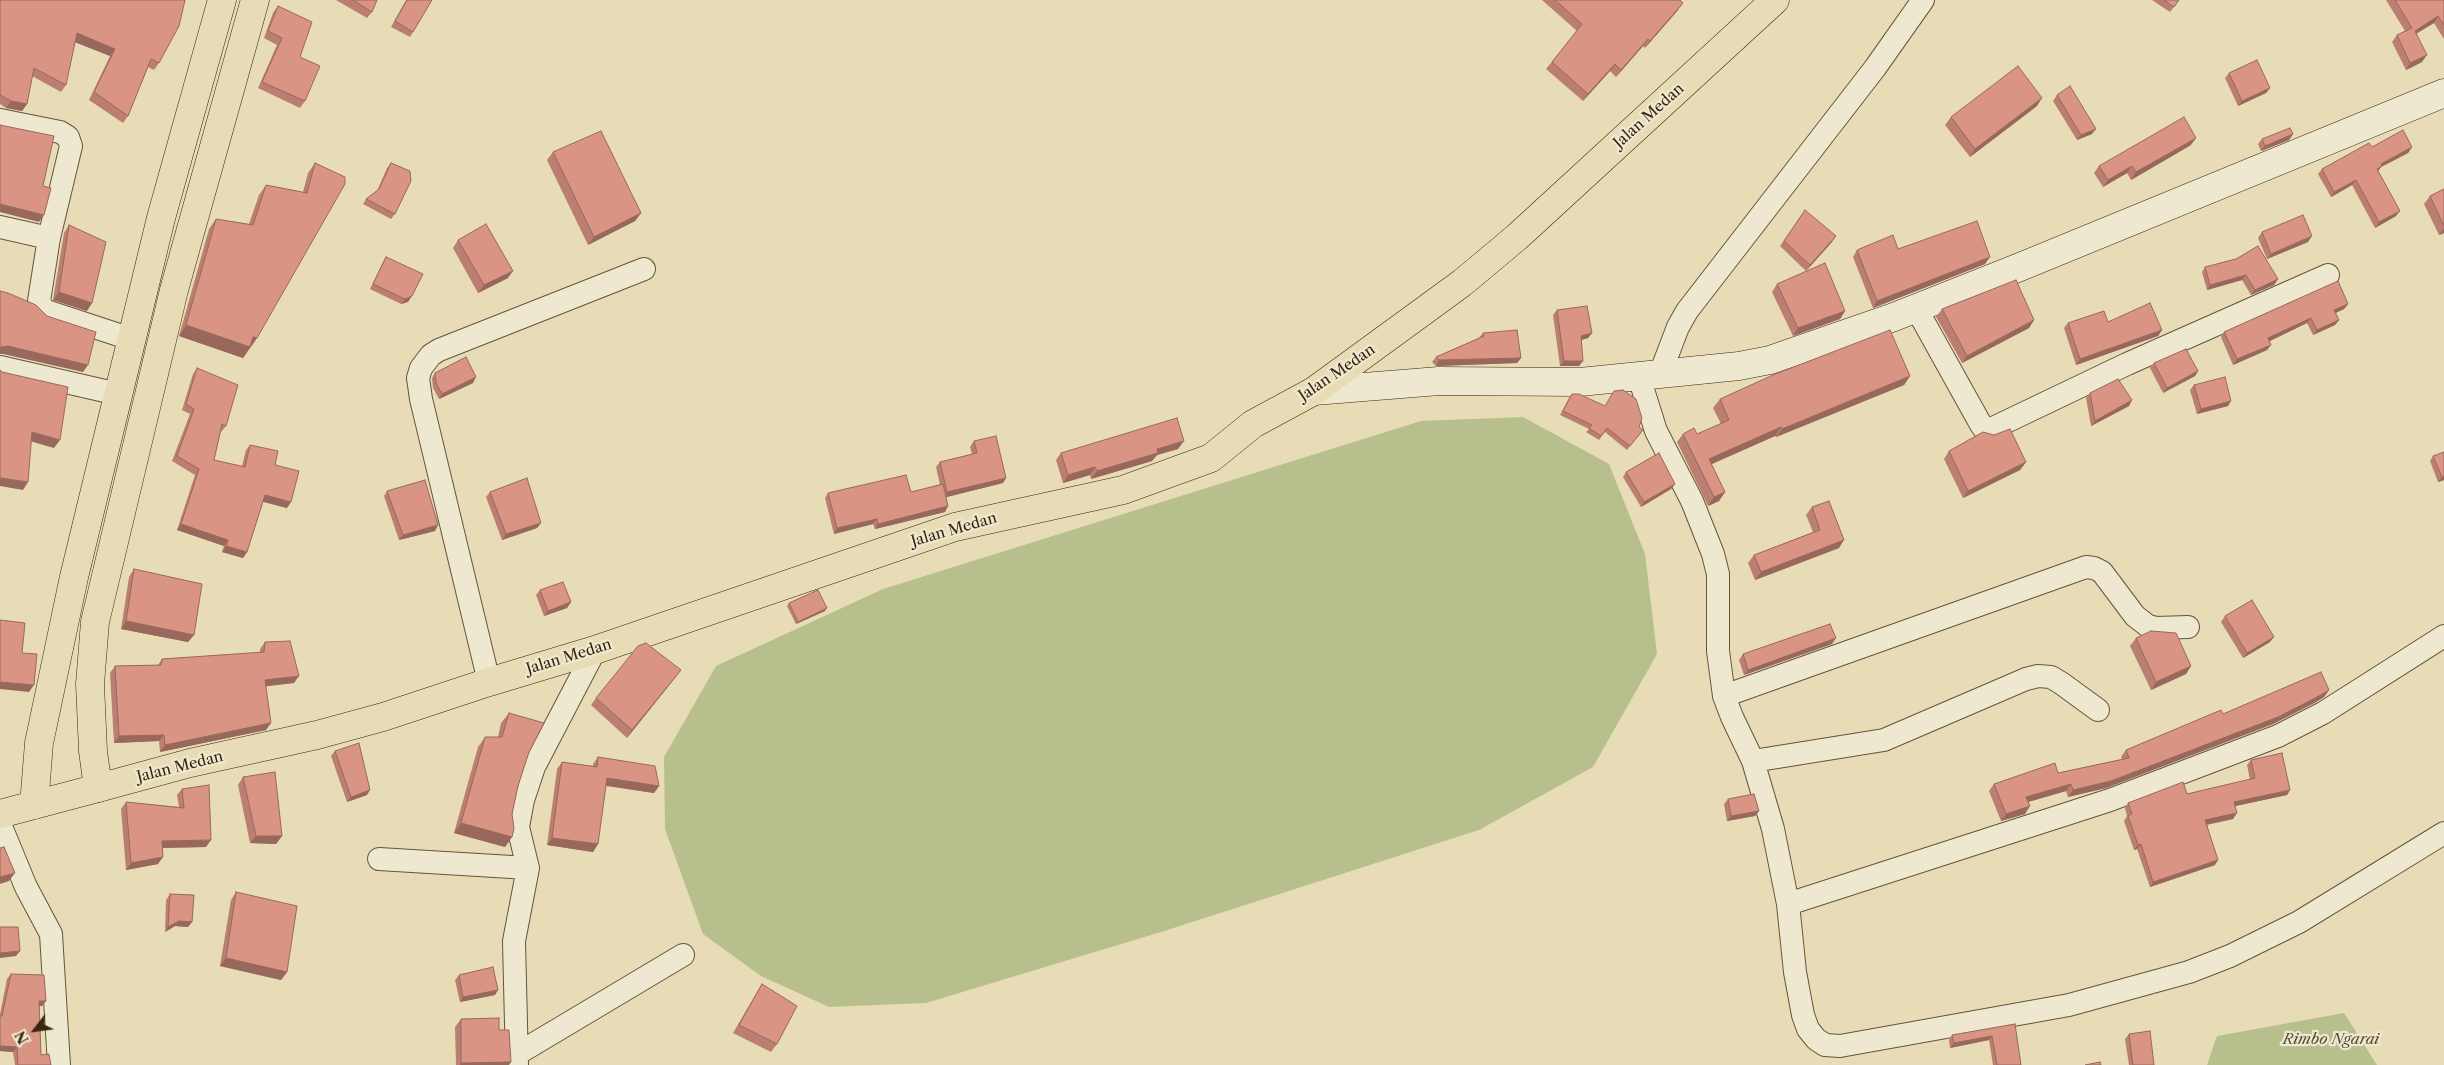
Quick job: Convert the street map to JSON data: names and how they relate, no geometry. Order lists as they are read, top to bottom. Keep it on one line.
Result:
{"streets":{"main road":["Jalan Medan"]},"parks":["Rimbo Ngarai"],"north":"bottom left"}
